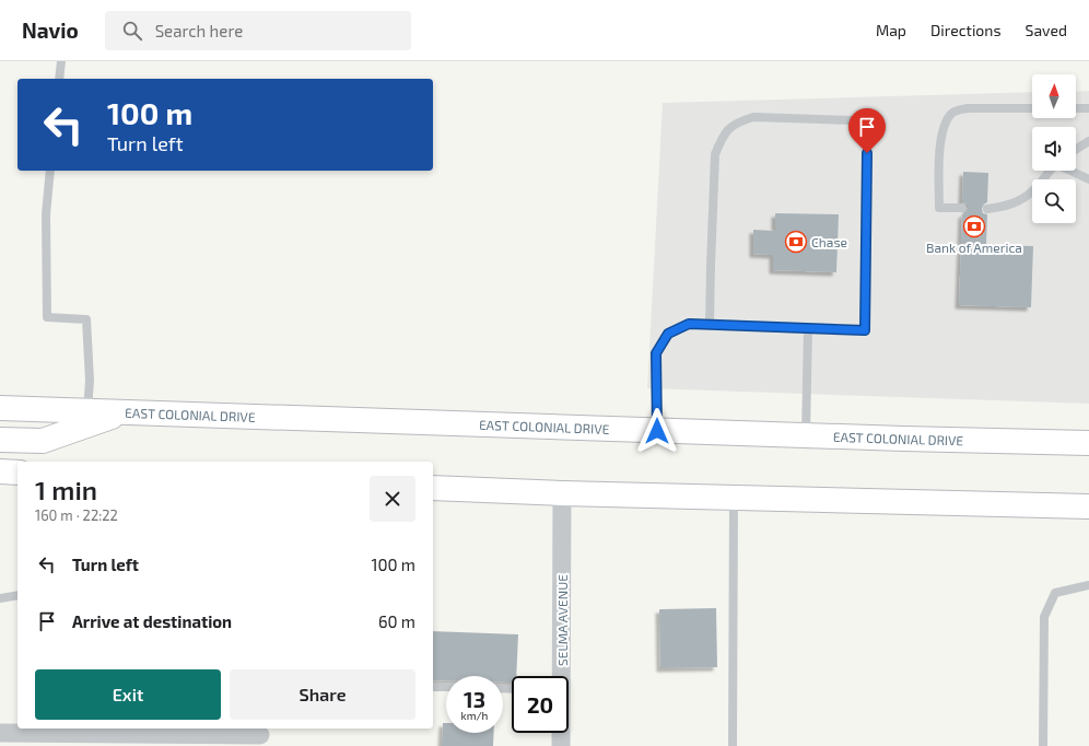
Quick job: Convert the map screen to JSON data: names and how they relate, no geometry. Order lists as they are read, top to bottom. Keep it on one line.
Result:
{"streets":{"highway":["EAST COLONIAL DRIVE"],"street":["SELMA AVENUE"]},"places":{"bank":["Bank of America","Chase"]},"north":"top","page":{"header":"Navio","search":"Search here","nav":["Map","Directions","Saved"],"turn":["100 m","Turn left"],"heading":["1 min","160 m · 22:22"],"list":[{"name":"Turn left","value":"100 m"},{"name":"Arrive at destination","value":"60 m"}],"buttons":["Exit","Share"],"speed":"13 km/h","limit":"20"}}
